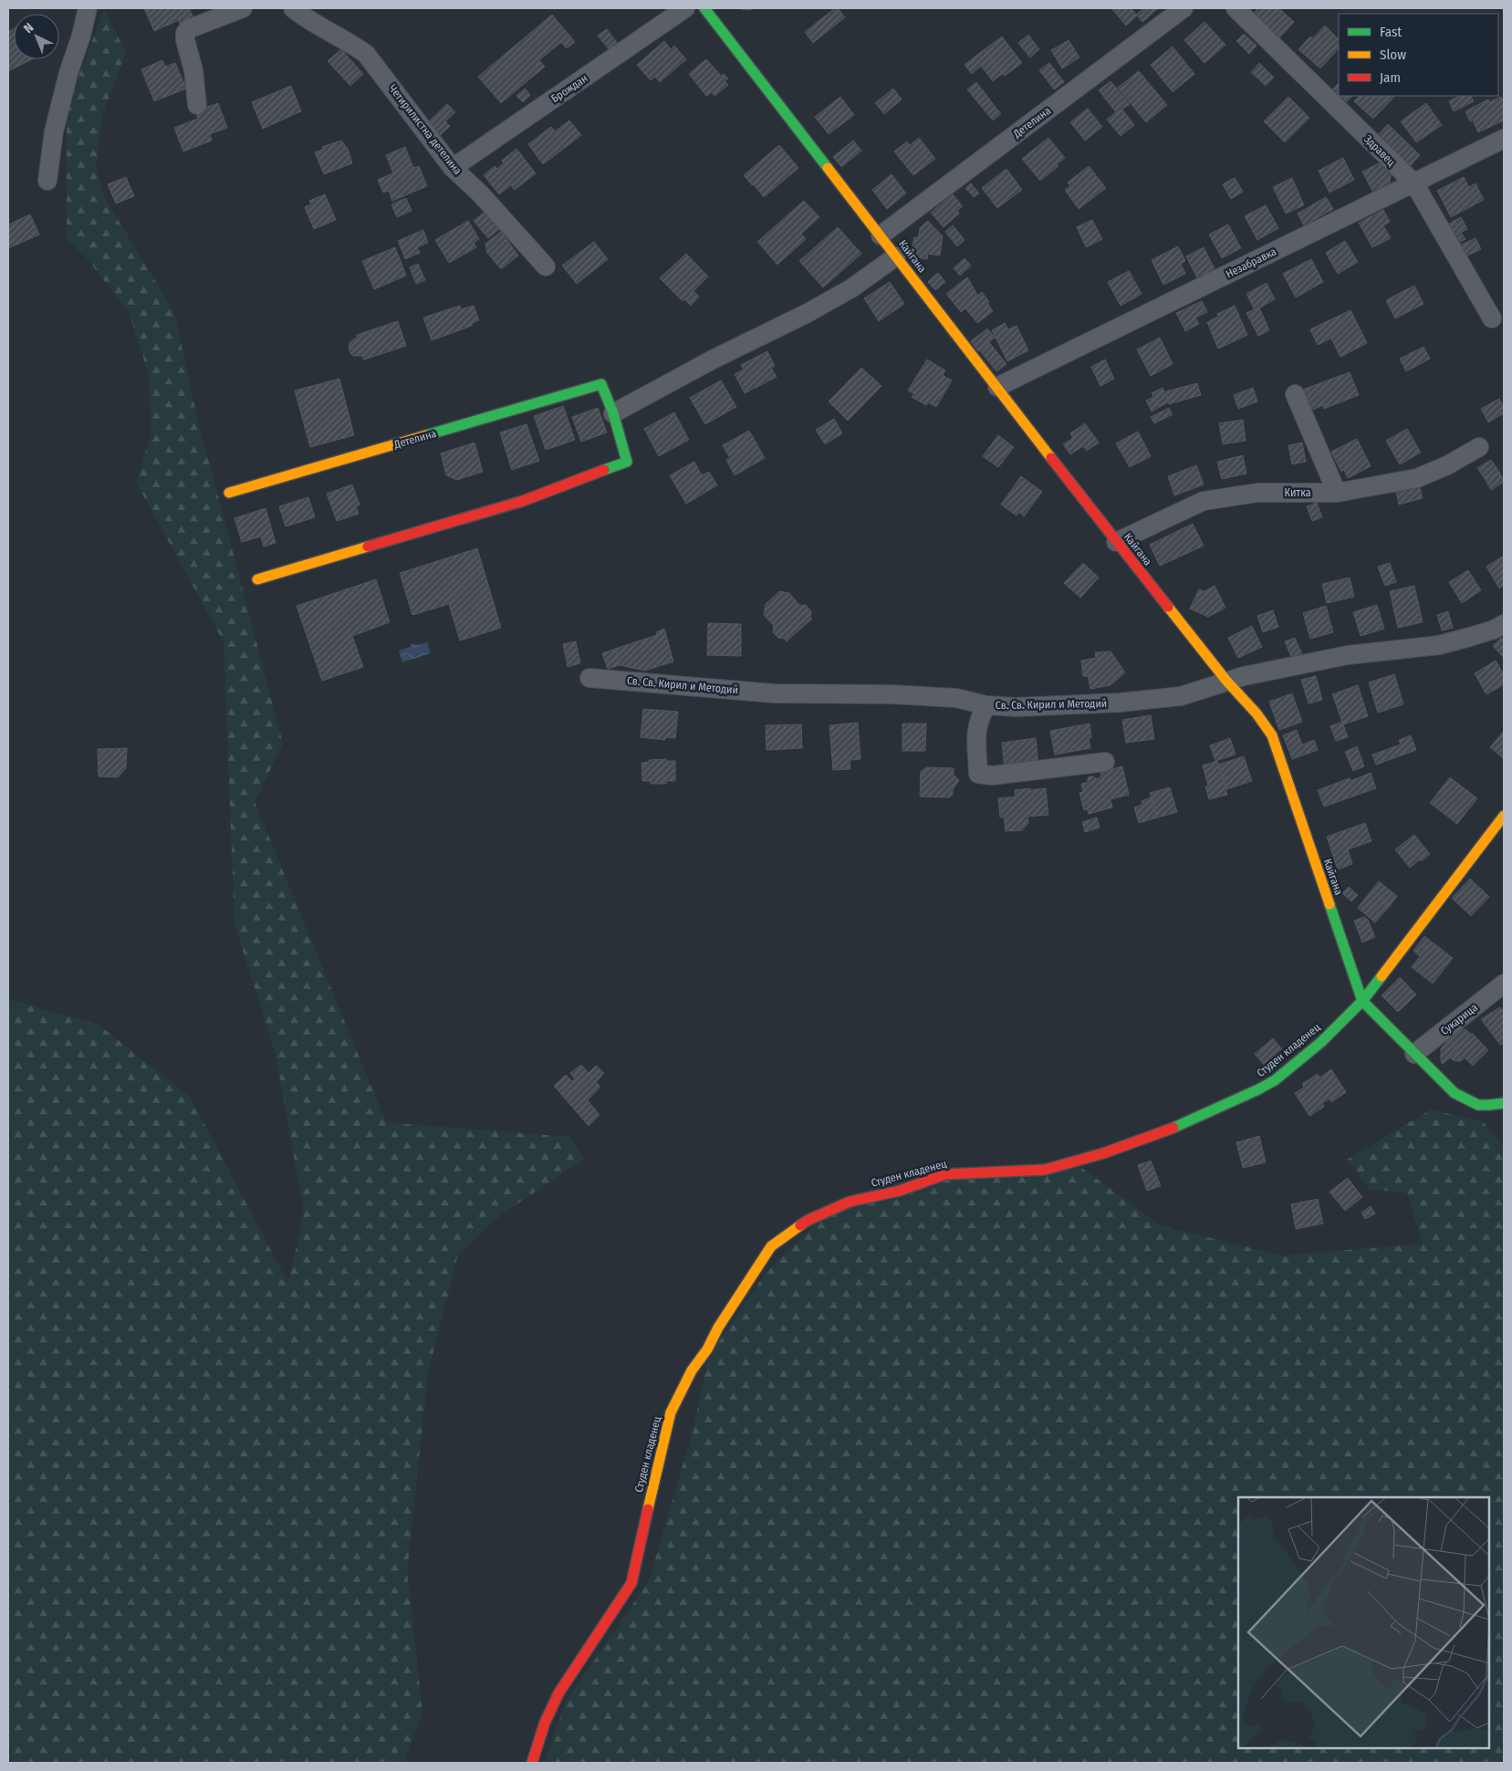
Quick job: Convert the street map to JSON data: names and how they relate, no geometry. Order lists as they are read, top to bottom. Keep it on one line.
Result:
{"streets":{"street":["Брождан","Детелина","Четирилистна детелина","Здравец","Кайгана","Незабравка","Китка","Св. Св. Кирил и Методий","Сукарица","Студен кладенец"]},"crossings":[["Брождан","Четирилистна детелина"],["Детелина","Кайгана"],["Здравец","Незабравка"],["Кайгана","Незабравка"],["Кайгана","Китка"],["Кайгана","Св. Св. Кирил и Методий"],["Кайгана","Сукарица"],["Кайгана","Студен кладенец"]],"legend":["Fast","Slow","Jam"],"north":"top left"}
